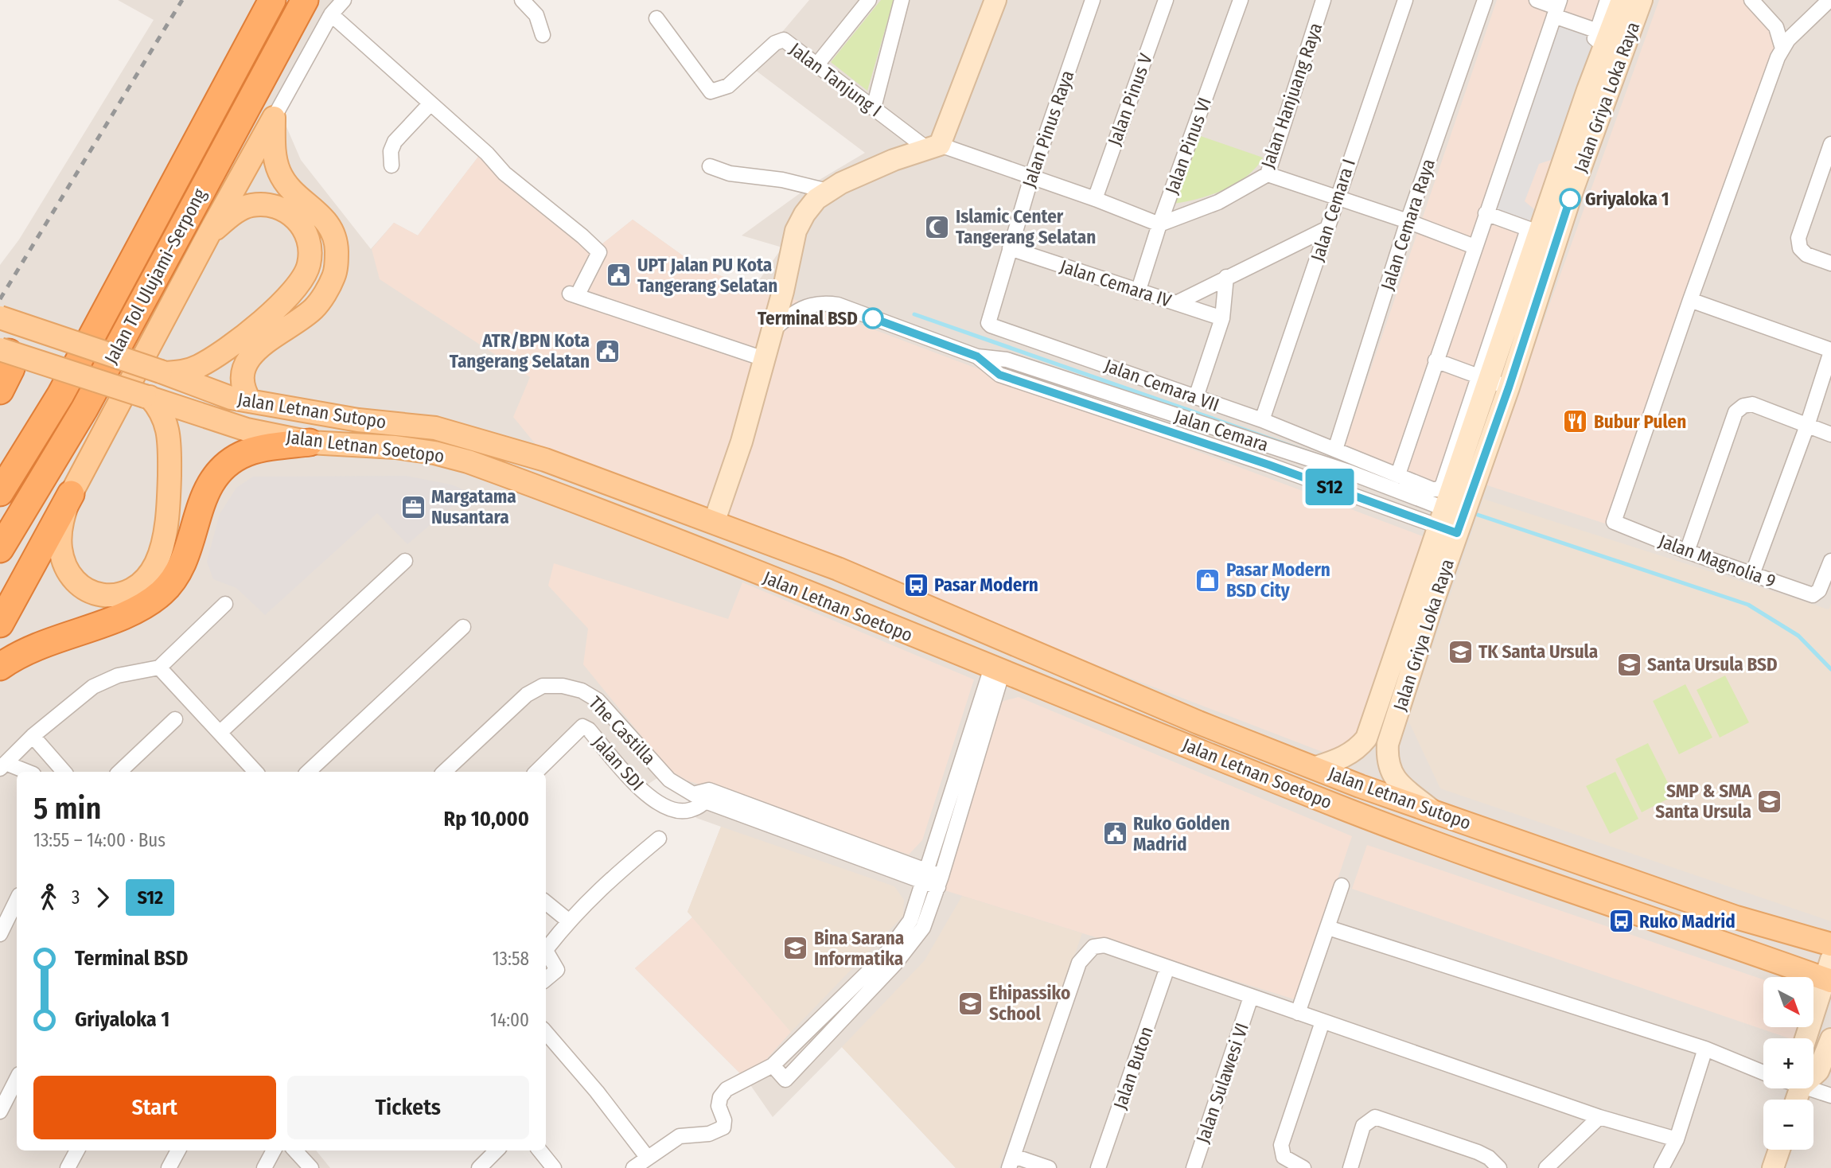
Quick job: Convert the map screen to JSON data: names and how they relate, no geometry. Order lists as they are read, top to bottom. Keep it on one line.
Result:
{"streets":{"highway":["Jalan Tol Ulujami–Serpong"],"main road":["Jalan Griya Loka Raya","Jalan Letnan Sutopo","Jalan Letnan Soetopo"],"street":["Jalan Tanjung I","Jalan Hanjuang Raya","Jalan Pinus V","Jalan Pinus Raya","Jalan Pinus VI","Jalan Cemara I","Jalan Cemara Raya","Jalan Cemara IV","Jalan Cemara VII","Jalan Cemara","Jalan Magnolia 9","The Castilla","Jalan SDI","Jalan Buton","Jalan Sulawesi VI"]},"crossings":[["Jalan Hanjuang Raya","Jalan Pinus VI"],["Jalan Griya Loka Raya","Jalan Cemara VII"],["Jalan Griya Loka Raya","Jalan Letnan Sutopo"],["Jalan Griya Loka Raya","Jalan Cemara"],["Jalan Pinus Raya","Jalan Cemara IV"],["Jalan Pinus Raya","Jalan Cemara VII"],["Jalan Pinus VI","Jalan Cemara IV"],["Jalan Cemara I","Jalan Cemara VII"],["Jalan Cemara Raya","Jalan Cemara VII"],["Jalan Letnan Sutopo","Jalan Letnan Soetopo"],["The Castilla","Jalan SDI"]],"places":{"other":["Griyaloka 1","Terminal BSD"],"mosque":["Islamic Center Tangerang Selatan"],"public building":["UPT Jalan PU Kota Tangerang Selatan","ATR/BPN Kota Tangerang Selatan","Ruko Golden Madrid"],"restaurant":["Bubur Pulen"],"office":["Margatama Nusantara"],"shop":["Pasar Modern BSD City"],"bus stop":["Pasar Modern","Ruko Madrid"],"school or university":["TK Santa Ursula","Santa Ursula BSD","SMP & SMA Santa Ursula","Bina Sarana Informatika","Ehipassiko School"]},"lines":["bus line S12"],"north":"bottom right","page":{"on_map":"S12","heading":["5 min","13:55 – 14:00 · Bus","Rp 10,000"],"legs":["3","S12"],"list":[{"name":"Terminal BSD","value":"13:58"},{"name":"Griyaloka 1","value":"14:00"}],"map_buttons":["+","−"],"buttons":["Start","Tickets"]}}
